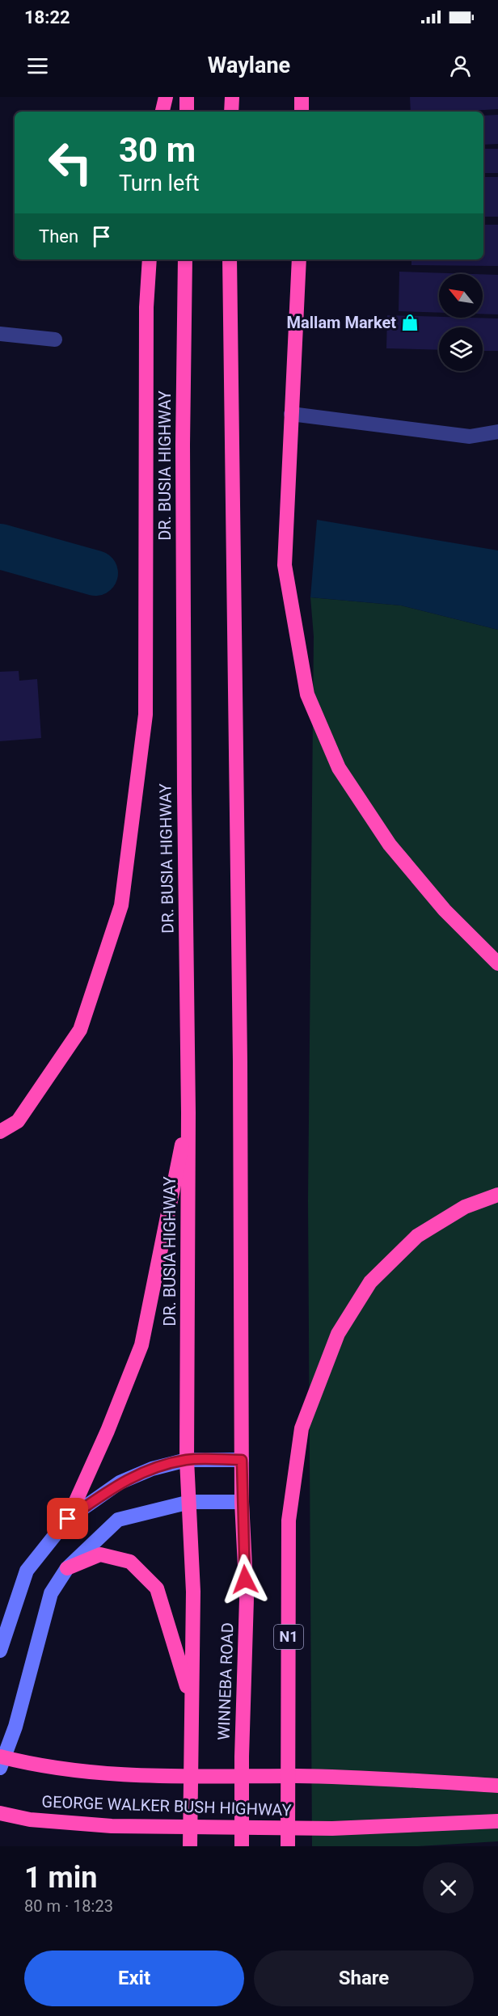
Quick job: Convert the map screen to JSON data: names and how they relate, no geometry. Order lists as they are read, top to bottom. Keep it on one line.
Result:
{"streets":{"highway":["DR. BUSIA HIGHWAY","N1","WINNEBA ROAD","GEORGE WALKER BUSH HIGHWAY"]},"crossings":[["DR. BUSIA HIGHWAY","WINNEBA ROAD"]],"places":{"shop":["Mallam Market"]},"north":"top left","page":{"status":"18:22","header":"Waylane","turn":["30 m","Turn left"],"then":"Then","heading":["1 min","80 m · 18:23"],"buttons":["Exit","Share"]}}
